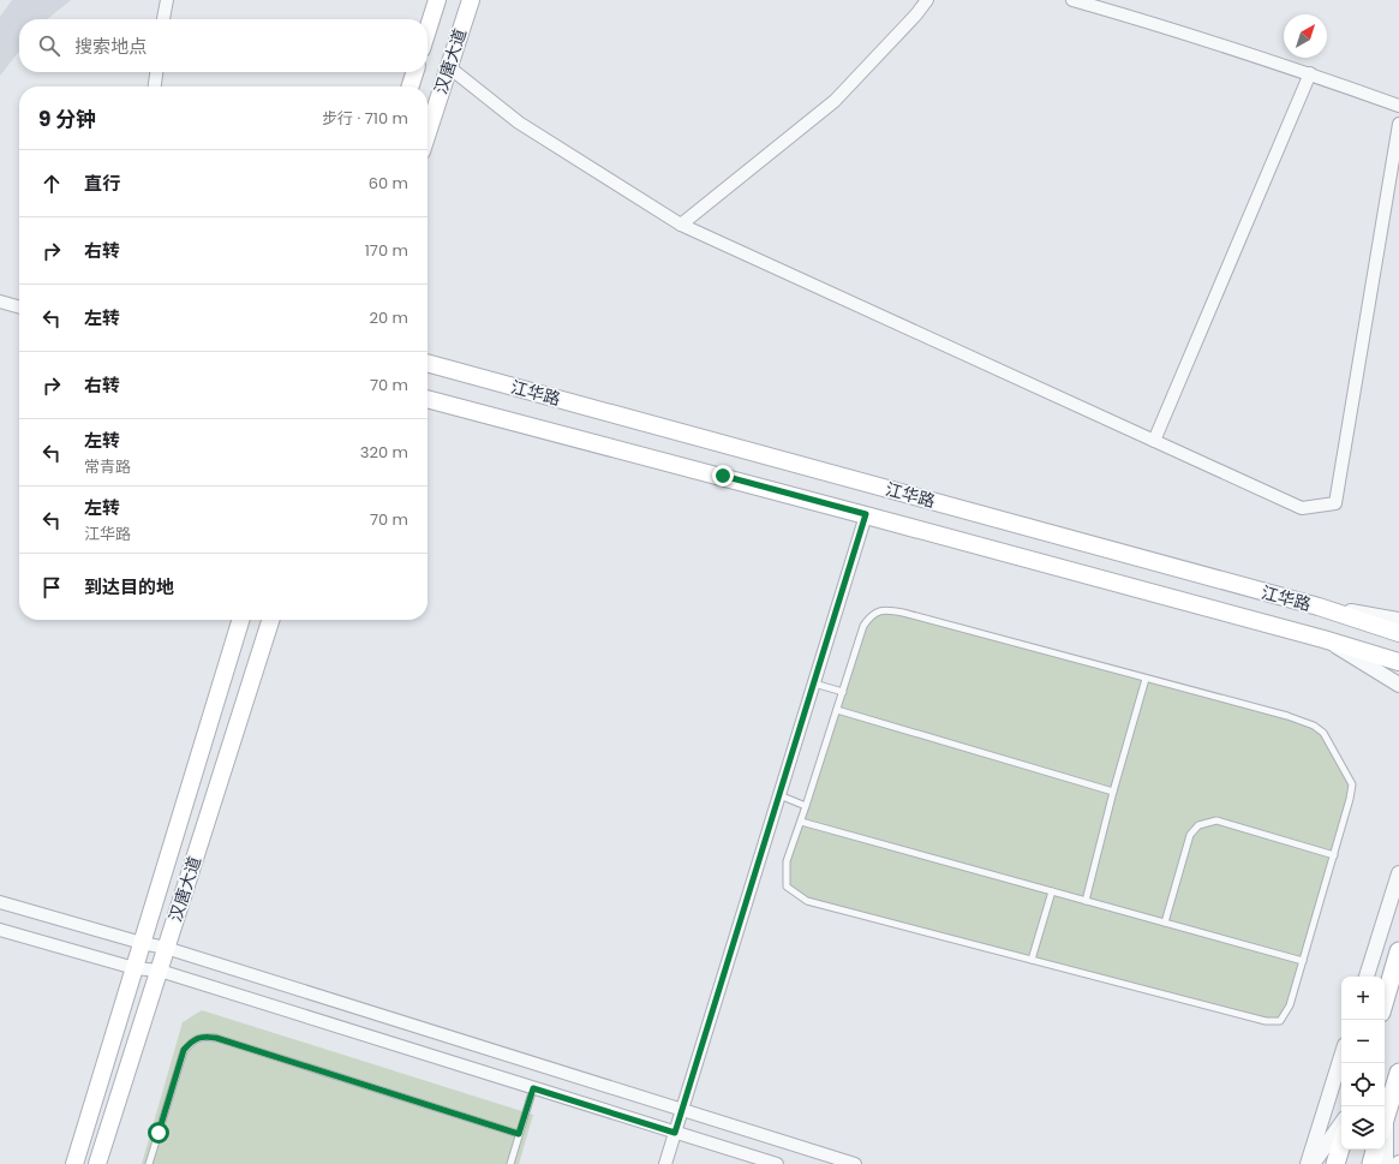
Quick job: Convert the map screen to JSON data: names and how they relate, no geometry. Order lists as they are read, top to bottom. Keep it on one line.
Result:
{"streets":{"main road":["汉唐大道","江华路"]},"north":"top right","page":{"search":"搜索地点","heading":["9 分钟","步行 · 710 m"],"list":[["直行","60 m"],["右转","170 m"],["左转","20 m"],["右转","70 m"],["左转","常青路","320 m"],["左转","江华路","70 m"],"到达目的地"],"map_buttons":["+","−"]}}
